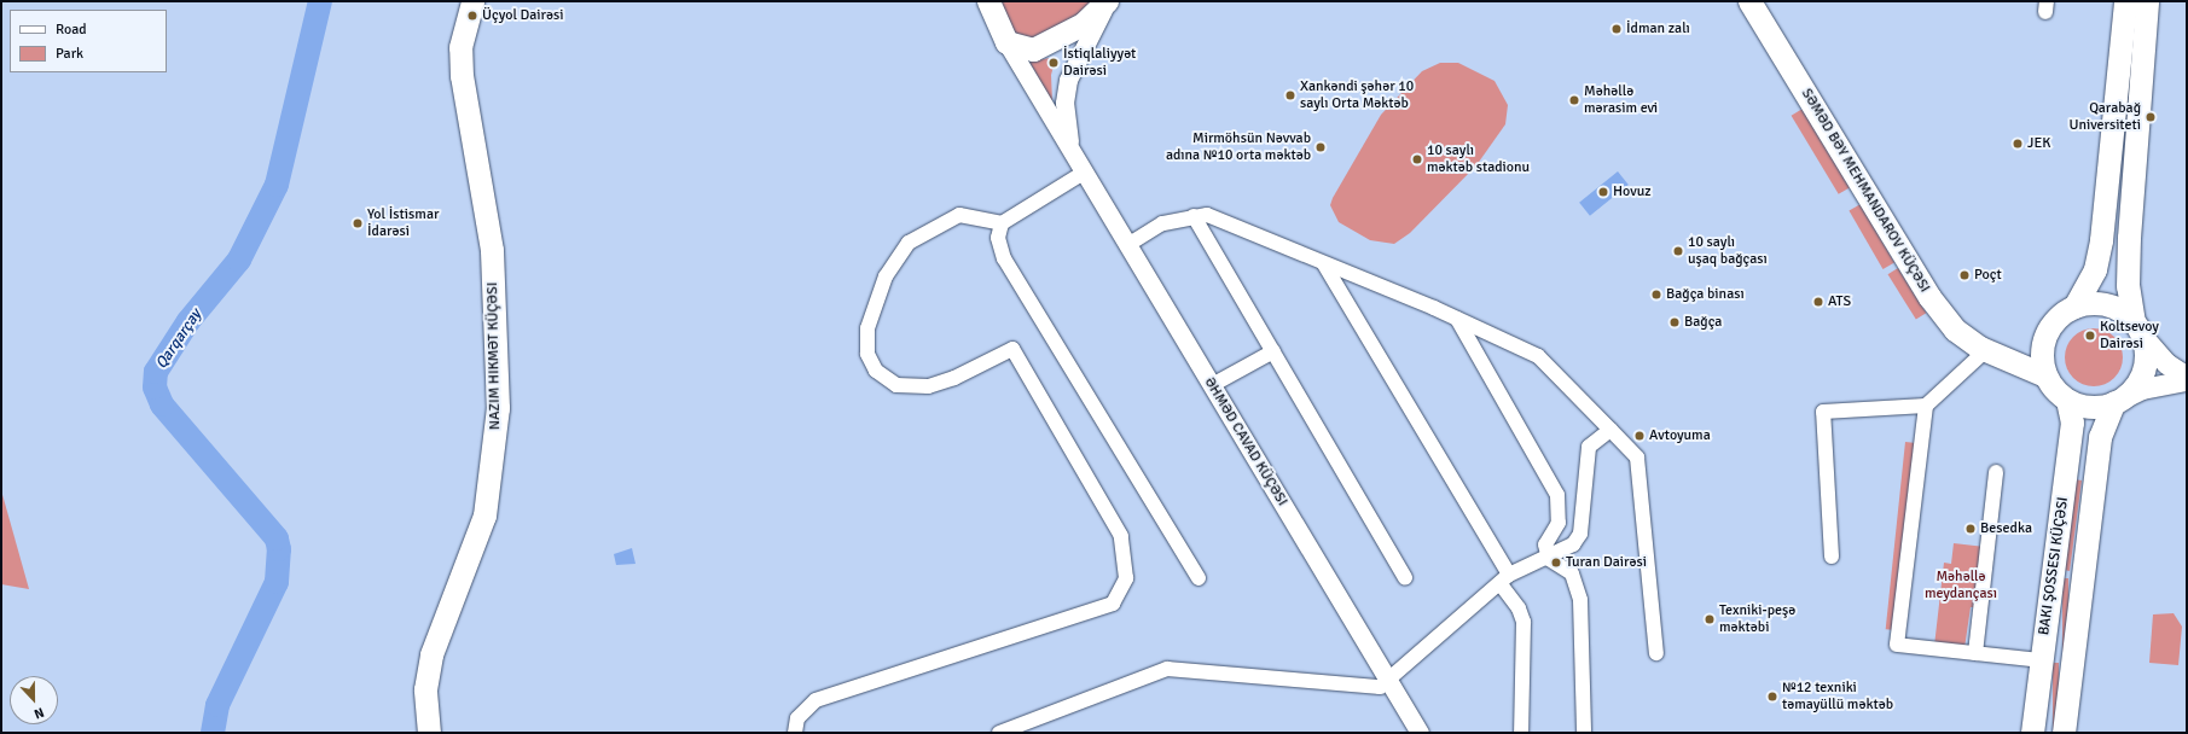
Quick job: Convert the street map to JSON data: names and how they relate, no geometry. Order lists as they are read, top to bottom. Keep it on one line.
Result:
{"streets":{"main road":["SƏMƏD BƏY MEHMANDAROV KÜÇƏSI","NAZIM HIKMƏT KÜÇƏSI"],"street":["ƏHMƏD CAVAD KÜÇƏSI"]},"water":["Qarqarçay"],"parks":["Məhəllə meydançası"],"places":["Üçyol Dairəsi","İdman zalı","İstiqlaliyyət Dairəsi","Xankəndi şəhər 10 saylı Orta Məktəb","Məhəllə mərasim evi","Qarabağ Universiteti","JEK","Mirmöhsün Nəvvab adına №10 orta məktəb","10 saylı məktəb stadionu","Hovuz","Yol İstismar İdarəsi","10 saylı uşaq bağçası","Poçt","Bağça binası","ATS","Bağça","Koltsevoy Dairəsi","Avtoyuma","Besedka","Turan Dairəsi","Texniki-peşə məktəbi","№12 texniki təmayüllü məktəb"],"legend":["Road","Park"],"north":"bottom"}
